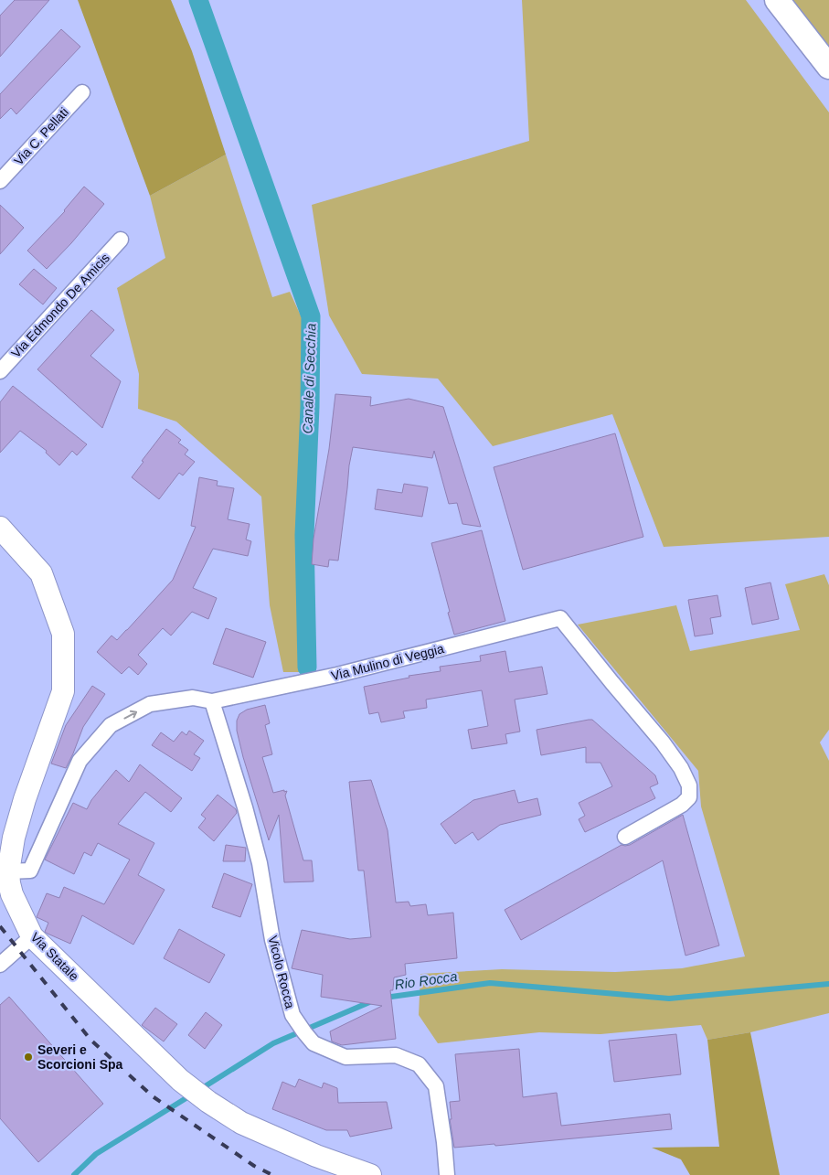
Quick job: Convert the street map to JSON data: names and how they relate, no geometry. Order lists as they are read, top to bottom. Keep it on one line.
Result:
{"streets":{"street":["Via C. Pellati","Via Edmondo De Amicis","Via Mulino di Veggia","Via Statale","Vicolo Rocca"]},"crossings":[["Via Mulino di Veggia","Via Statale"],["Via Mulino di Veggia","Vicolo Rocca"]],"water":["Canale di Secchia","Rio Rocca"],"places":["Severi e Scorcioni Spa"]}
